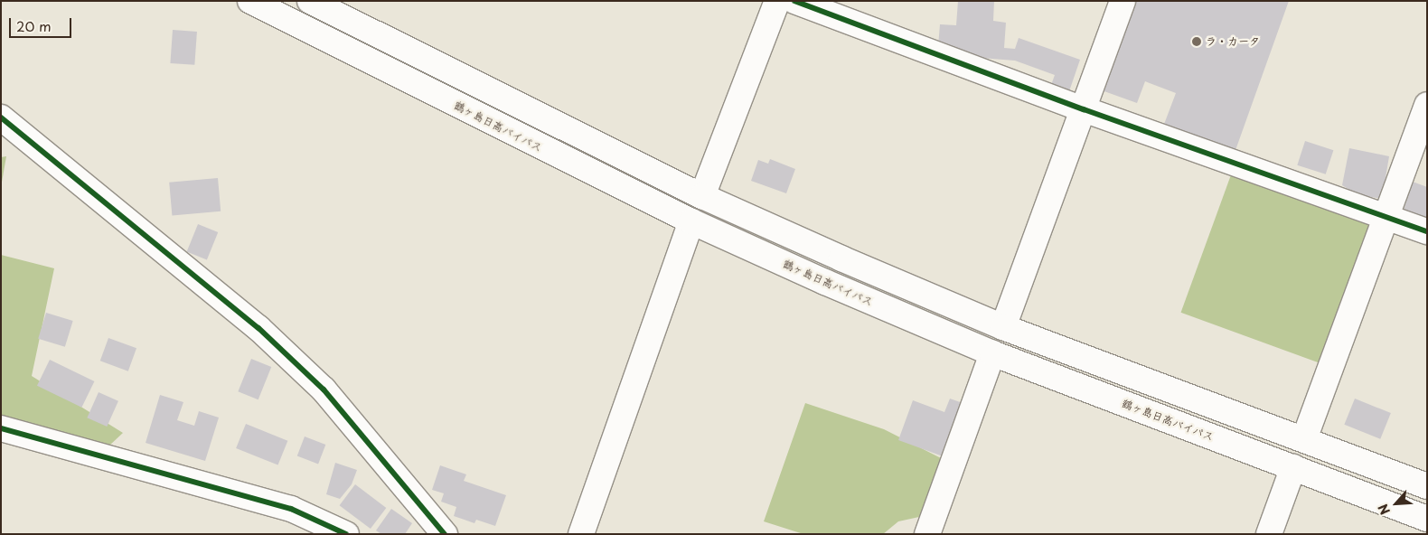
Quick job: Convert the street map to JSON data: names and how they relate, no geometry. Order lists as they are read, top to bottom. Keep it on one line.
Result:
{"streets":{"main road":["鶴ヶ島日高バイパス"]},"places":["ラ・カータ"],"scale_bar":"20 m","north":"bottom left"}
